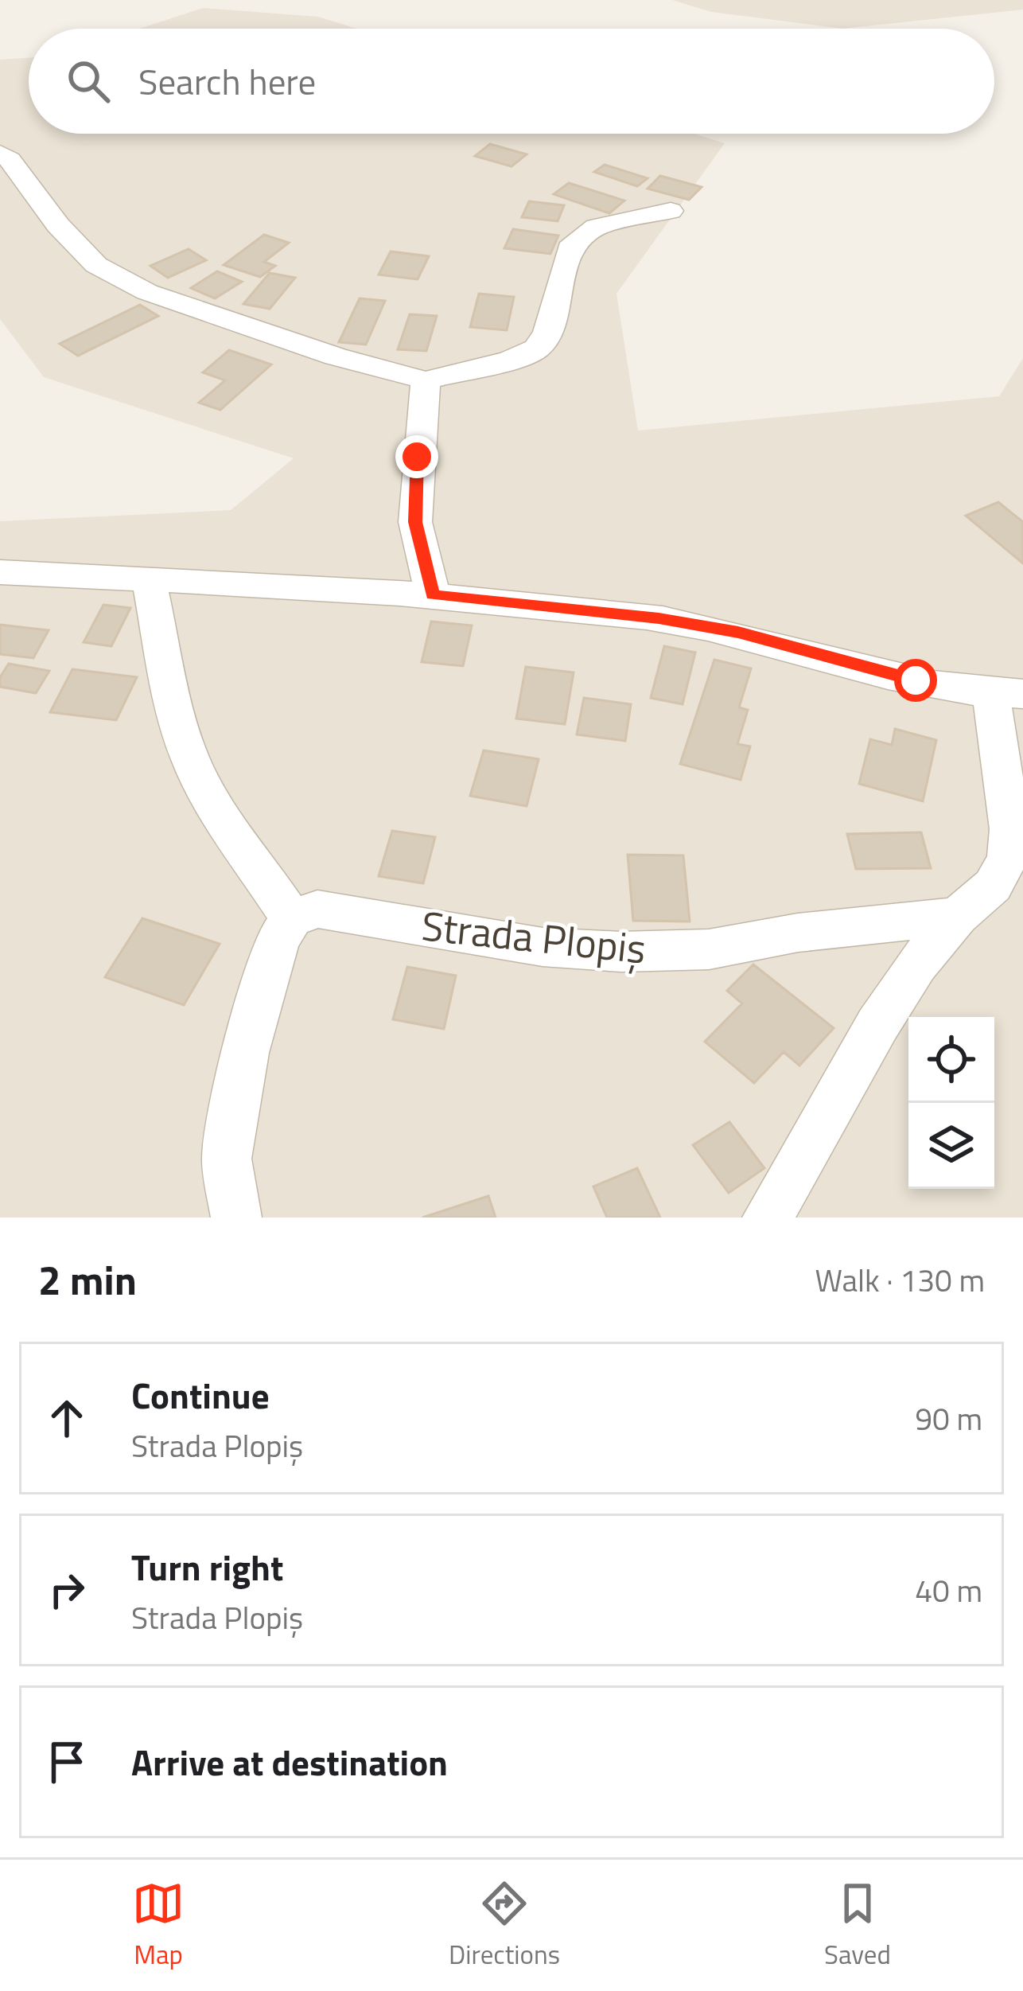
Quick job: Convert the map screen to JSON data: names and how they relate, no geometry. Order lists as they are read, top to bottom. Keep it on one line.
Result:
{"streets":{"street":["Strada Plopiș"]},"page":{"search":"Search here","heading":["2 min","Walk · 130 m"],"list":[["Continue","Strada Plopiș","90 m"],["Turn right","Strada Plopiș","40 m"],"Arrive at destination"],"nav":["Map","Directions","Saved"]}}
